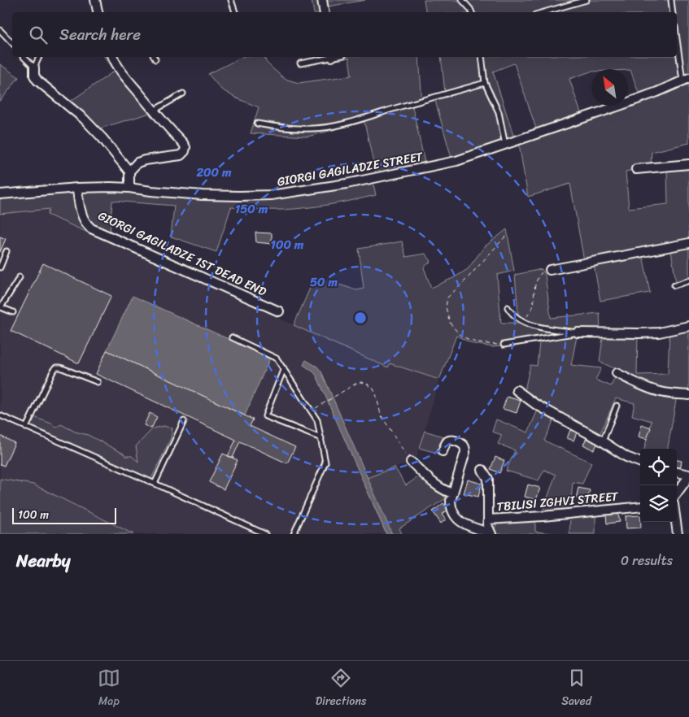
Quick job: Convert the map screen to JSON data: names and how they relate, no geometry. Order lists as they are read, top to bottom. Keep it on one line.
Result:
{"streets":{"street":["GIORGI GAGILADZE STREET","GIORGI GAGILADZE 1ST DEAD END","TBILISI ZGHVI STREET"]},"crossings":[["GIORGI GAGILADZE STREET","GIORGI GAGILADZE 1ST DEAD END"]],"scale_bar":"100 m","north":"top left","page":{"search":"Search here","scale":"100 m","heading":["Nearby","0 results"],"nav":["Map","Directions","Saved"]},"rings":["200 m","150 m","100 m","50 m"]}
